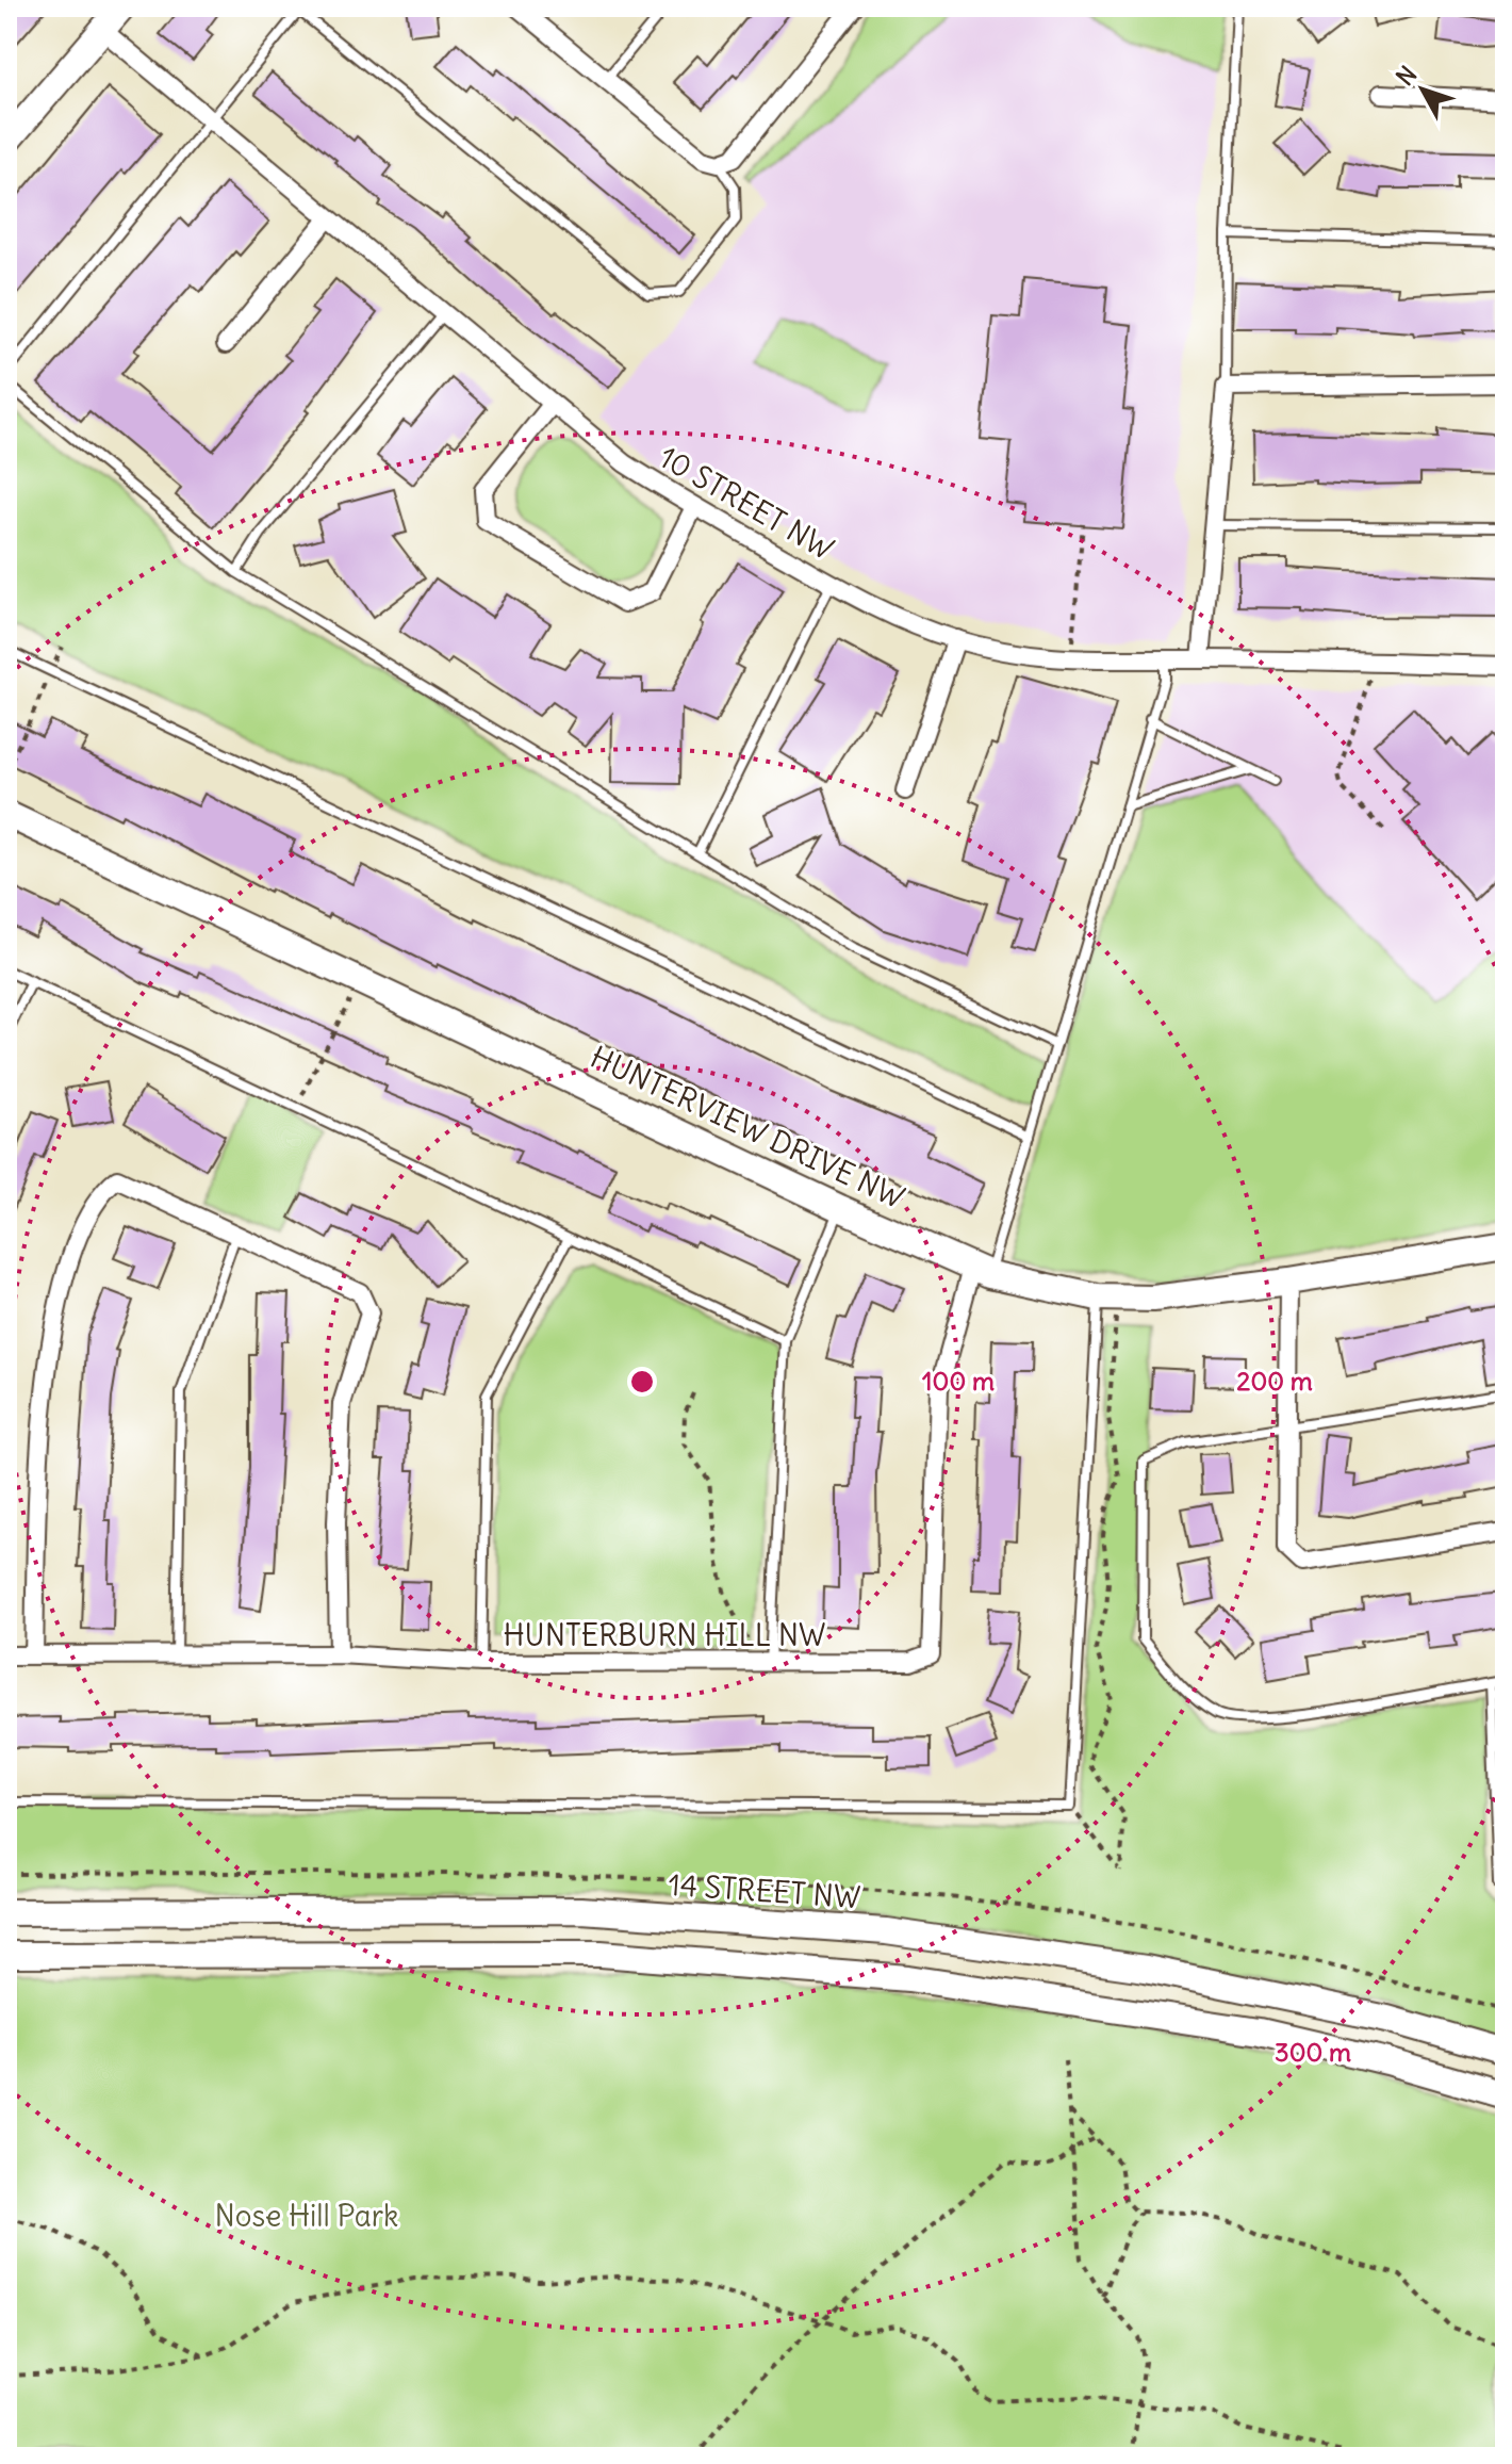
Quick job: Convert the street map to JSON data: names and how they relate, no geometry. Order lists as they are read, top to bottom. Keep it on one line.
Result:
{"streets":{"main road":["HUNTERVIEW DRIVE NW","14 STREET NW"],"street":["10 STREET NW","HUNTERBURN HILL NW"]},"crossings":[["HUNTERVIEW DRIVE NW","HUNTERBURN HILL NW"]],"parks":["Nose Hill Park"],"north":"top left","rings":["100 m","200 m","300 m"]}
